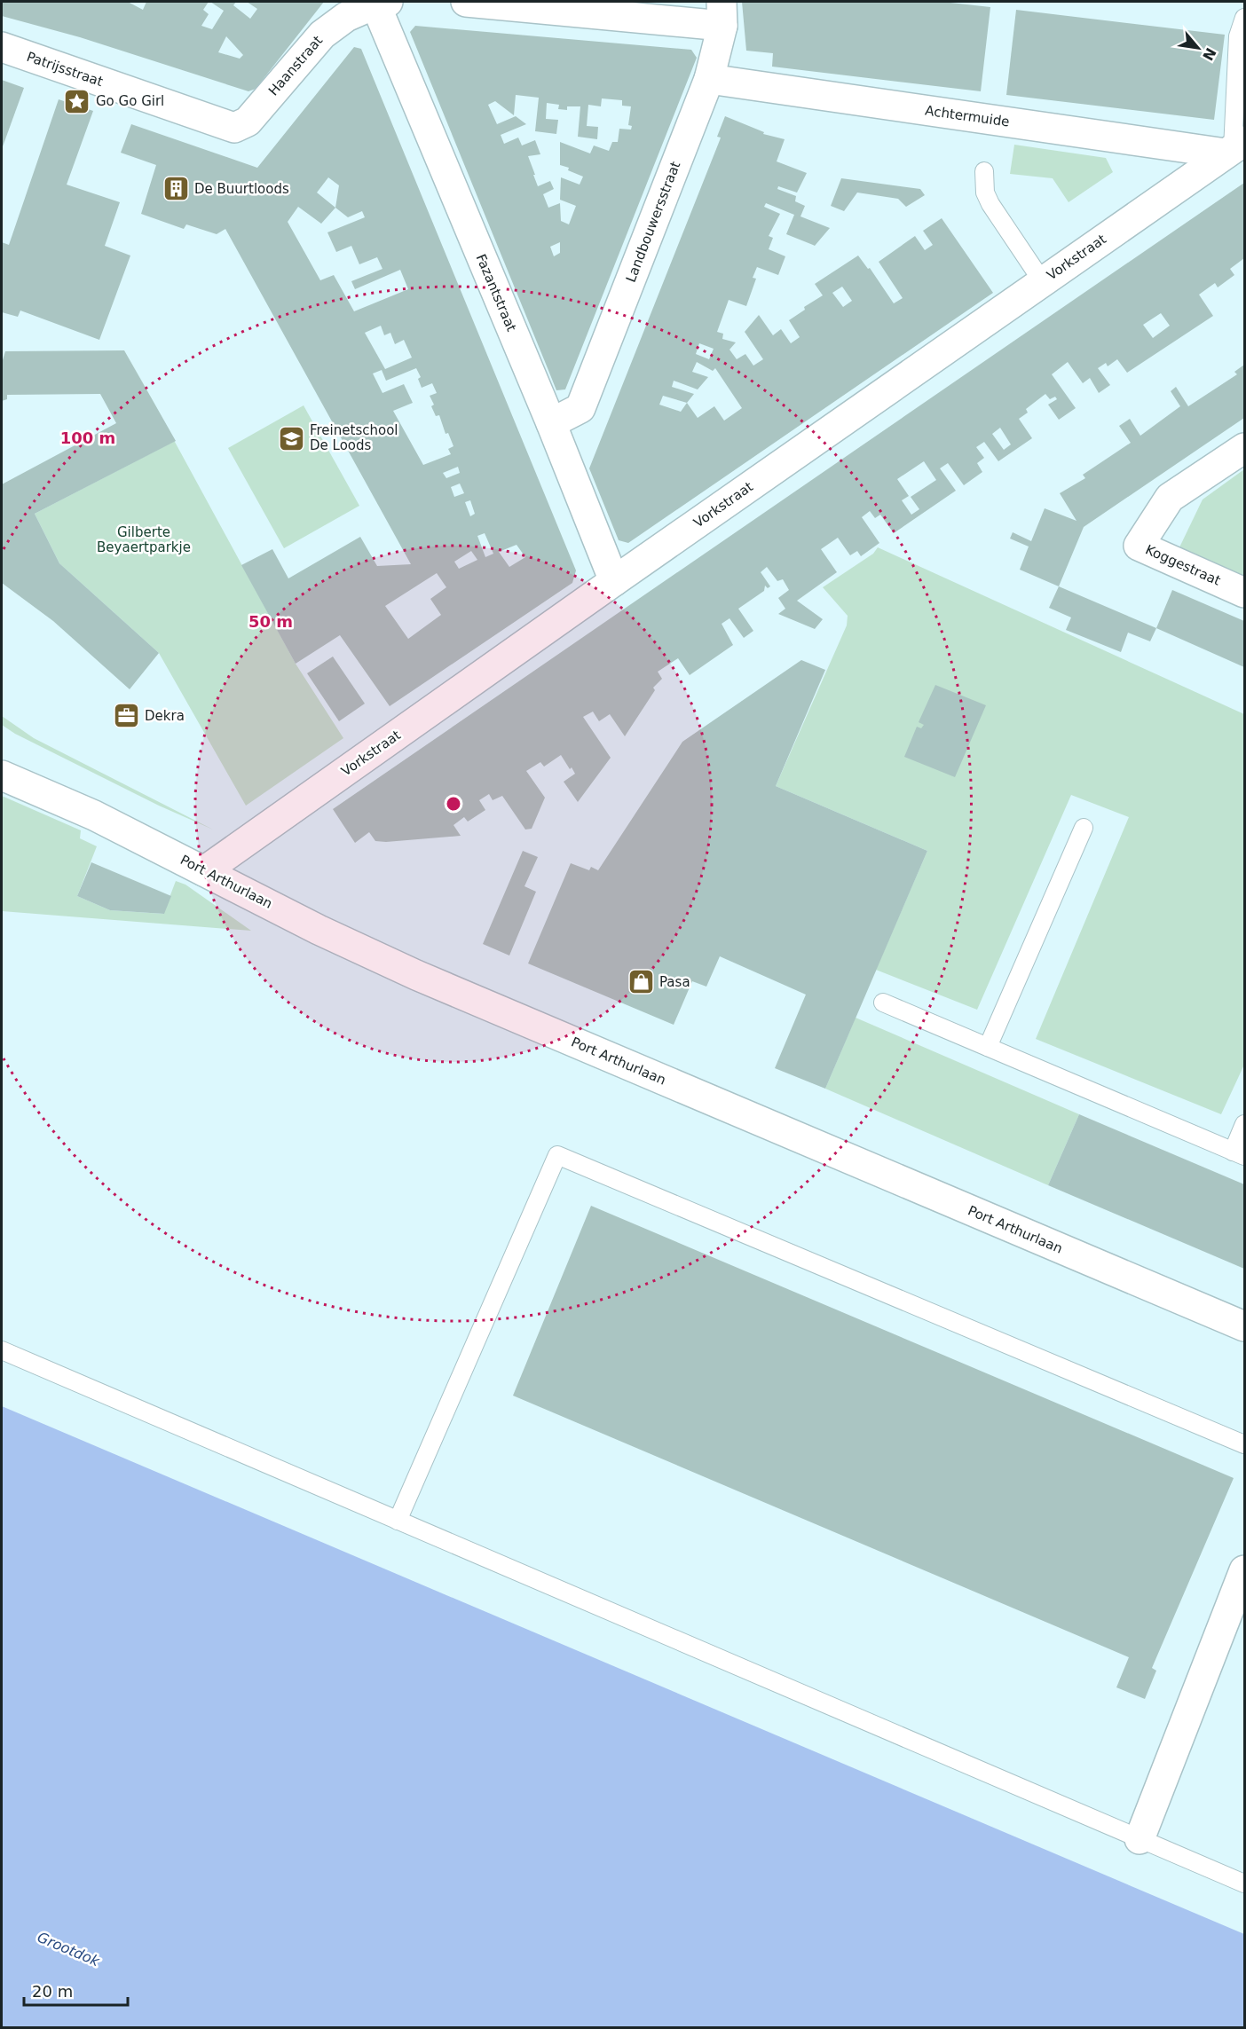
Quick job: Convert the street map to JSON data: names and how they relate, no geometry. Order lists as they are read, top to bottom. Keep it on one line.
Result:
{"streets":{"street":["Haanstraat","Patrijsstraat","Achtermuide","Landbouwersstraat","Vorkstraat","Fazantstraat","Koggestraat","Port Arthurlaan"]},"crossings":[["Haanstraat","Patrijsstraat"],["Haanstraat","Fazantstraat"],["Achtermuide","Landbouwersstraat"],["Achtermuide","Vorkstraat"],["Landbouwersstraat","Fazantstraat"],["Vorkstraat","Fazantstraat"],["Vorkstraat","Port Arthurlaan"]],"water":["Grootdok"],"parks":["Gilberte Beyaertparkje"],"places":{"place":["Go Go Girl"],"building":["De Buurtloods"],"school or university":["Freinetschool De Loods"],"office":["Dekra"],"shop":["Pasa"]},"scale_bar":"20 m","north":"bottom right","rings":["100 m","50 m"]}
